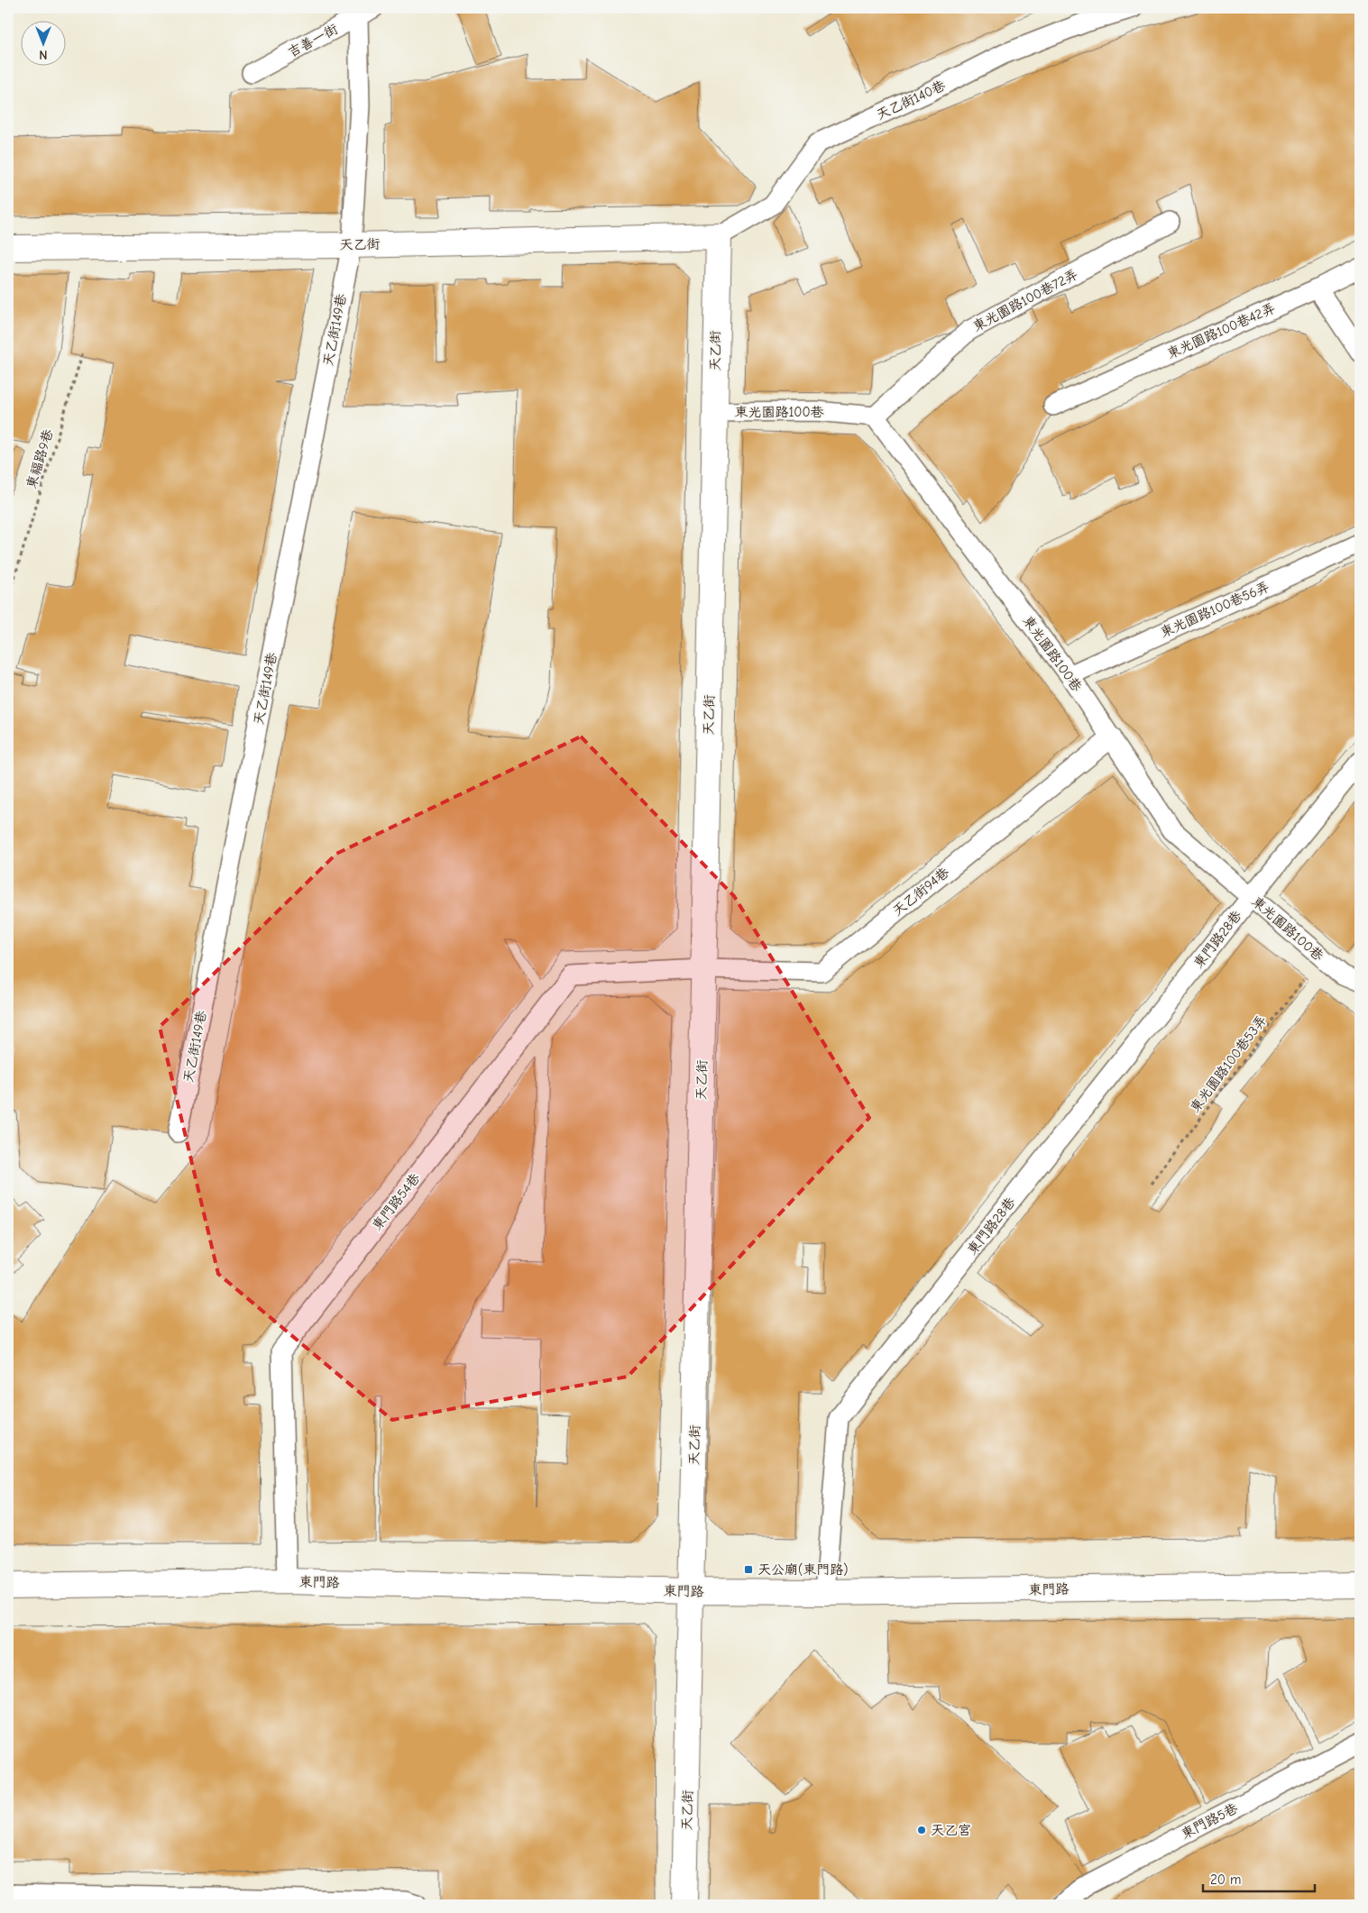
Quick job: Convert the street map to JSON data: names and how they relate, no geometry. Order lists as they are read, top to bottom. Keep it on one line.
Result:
{"streets":{"street":["天乙街","東門路"],"lane":["吉善一街","天乙街140巷","東光園路100巷72弄","天乙街149巷","東光園路100巷42弄","東光園路100巷","東光園路100巷56弄","天乙街94巷","東門路28巷","東門路54巷","東門路5巷"],"path":["東福路9巷","東光園路100巷53弄"]},"crossings":[["吉善一街","天乙街149巷"],["天乙街140巷","天乙街"],["天乙街","天乙街149巷"],["天乙街","東光園路100巷"],["天乙街","天乙街94巷"],["天乙街","東門路54巷"],["天乙街","東門路"],["東光園路100巷72弄","東光園路100巷"],["東光園路100巷","東光園路100巷56弄"],["東光園路100巷","天乙街94巷"],["東光園路100巷","東門路28巷"],["東光園路100巷","東光園路100巷53弄"],["天乙街94巷","東門路54巷"],["東門路28巷","東門路"],["東門路54巷","東門路"]],"places":{"transit":["天公廟(東門路)"],"other":["天乙宮"]},"scale_bar":"20 m","north":"bottom"}
